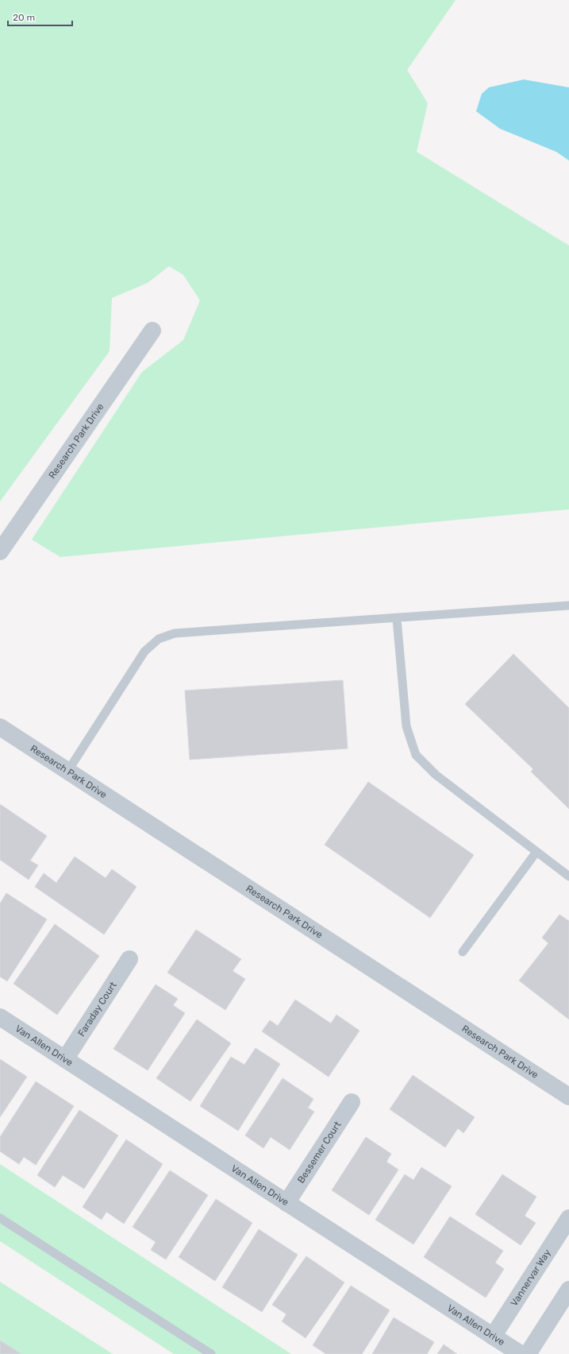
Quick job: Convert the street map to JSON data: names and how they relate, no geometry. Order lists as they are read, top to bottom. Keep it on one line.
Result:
{"streets":{"street":["Research Park Drive","Faraday Court","Van Allen Drive","Bessemer Court","Vannervar Way"]},"crossings":[["Faraday Court","Van Allen Drive"],["Van Allen Drive","Bessemer Court"],["Van Allen Drive","Vannervar Way"]],"scale_bar":"20 m"}
